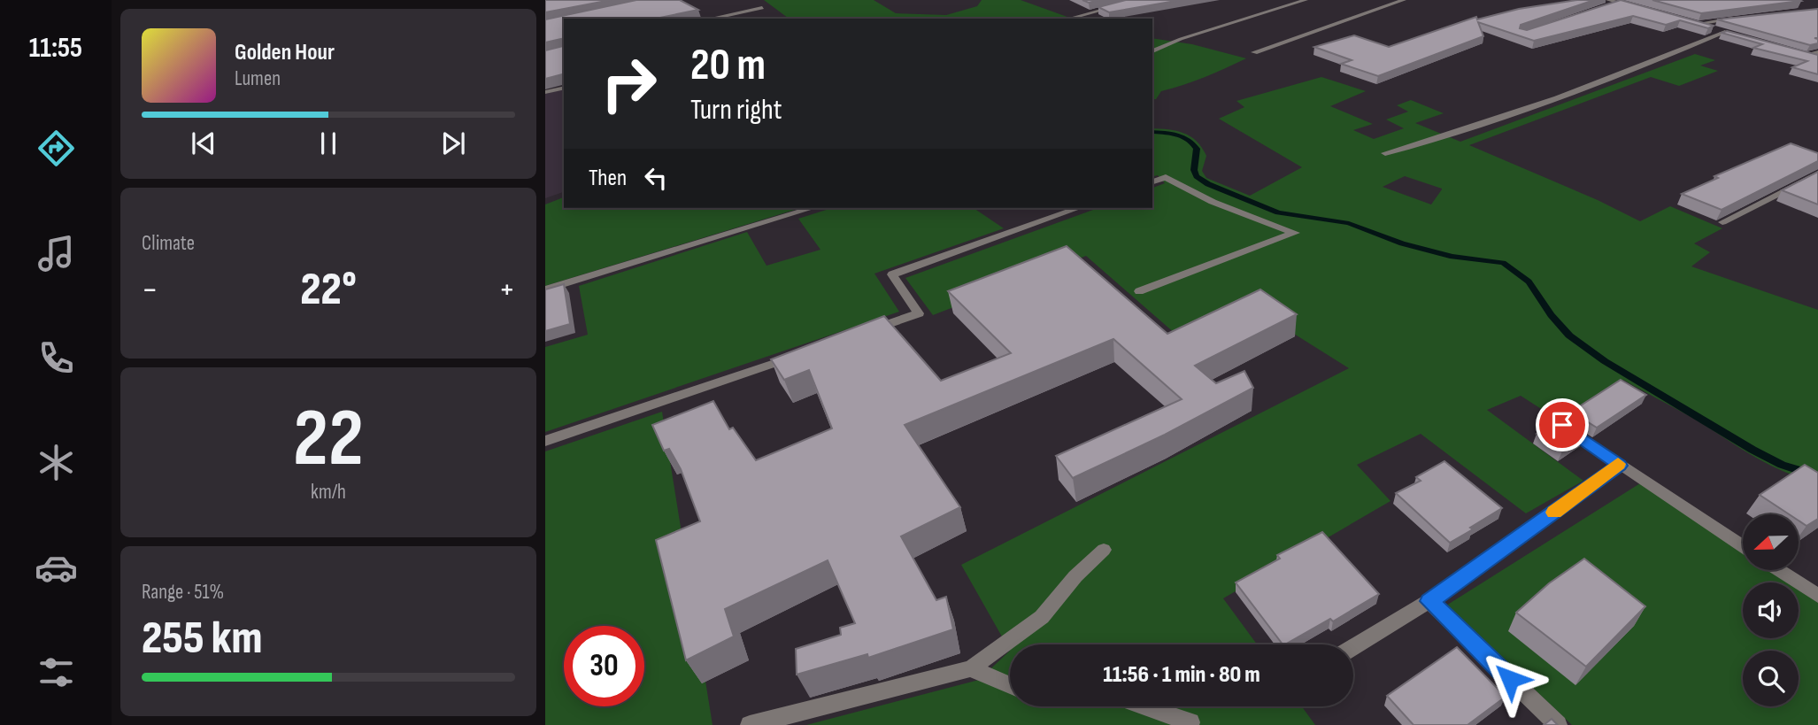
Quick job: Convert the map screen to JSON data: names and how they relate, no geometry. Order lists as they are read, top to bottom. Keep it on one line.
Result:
{"north":"left","page":{"tabs":"11:55","turn":["20 m","Turn right"],"song":["Golden Hour","Lumen"],"then":"Then","tile":["Climate",["22","km/h"],["Range · 51%","255 km"]],"heat":["−","22°","+"],"limit":"30","trip":"11:56 · 1 min · 80 m"}}
